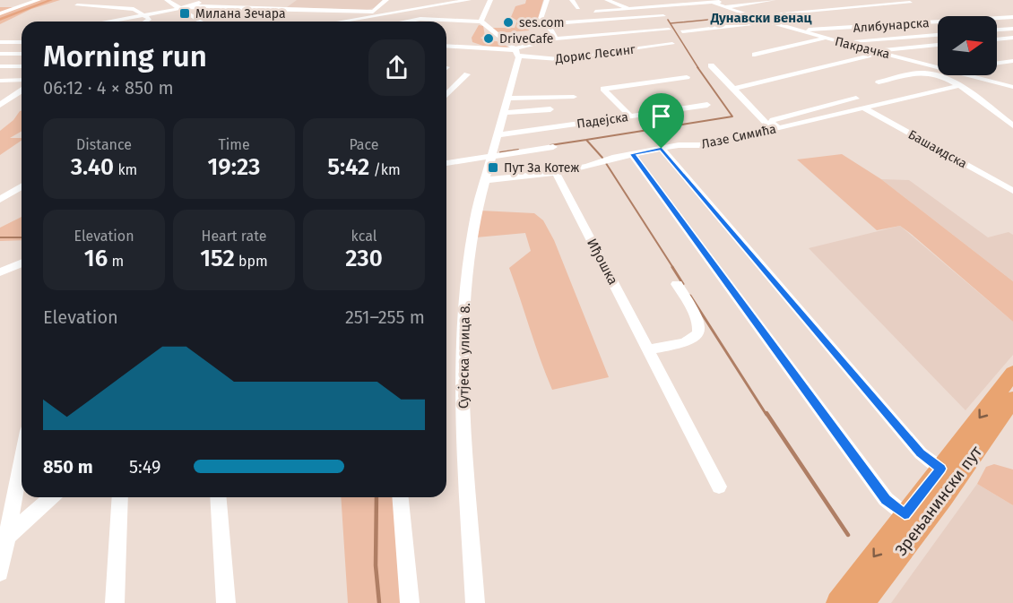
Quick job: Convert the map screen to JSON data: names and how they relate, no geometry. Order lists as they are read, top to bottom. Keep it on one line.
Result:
{"streets":{"main road":["Зрењанински пут"],"street":["Алибунарска","Пакрачка","Дорис Лесинг","Падејска","Лазе Симића","Башаидска","Иђошка","Сутјеска улица 8."]},"crossings":[["Алибунарска","Пакрачка"],["Дорис Лесинг","Сутјеска улица 8."],["Падејска","Сутјеска улица 8."],["Лазе Симића","Башаидска"],["Лазе Симића","Иђошка"],["Лазе Симића","Сутјеска улица 8."]],"districts":["Дунавски венац"],"places":{"transit":["Милана Зечара","Пут За Котеж"],"other":["ses.com","DriveCafe"]},"north":"right","page":{"heading":["Morning run","06:12 · 4 × 850 m"],"stats":[["Distance","3.40 km"],["Time","19:23"],["Pace","5:42 /km"],["Elevation","16 m"],["Heart rate","152 bpm"],["kcal","230"]],"chart":["Elevation","251–255 m"],"list":[{"name":"850 m","note":"5:49"}]}}
